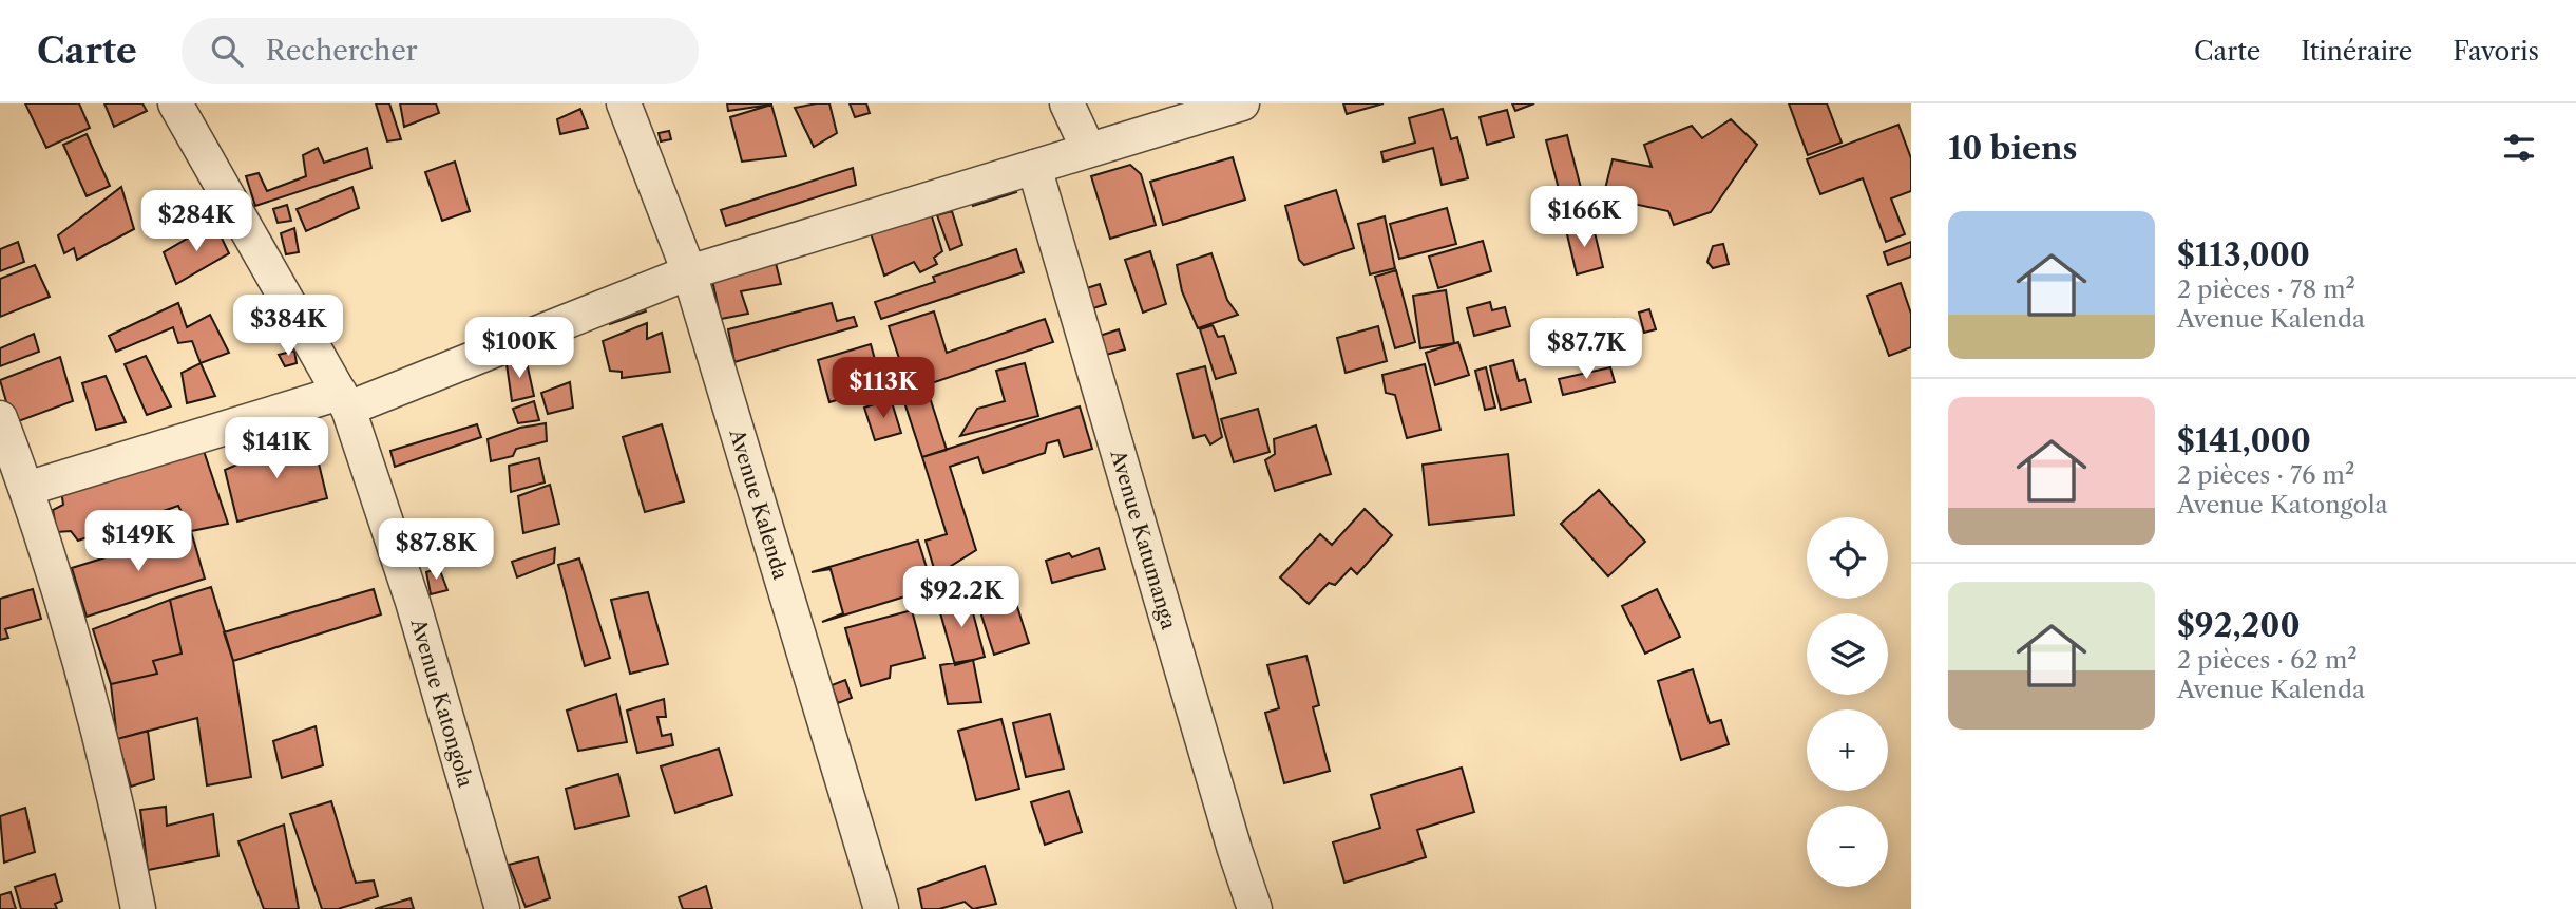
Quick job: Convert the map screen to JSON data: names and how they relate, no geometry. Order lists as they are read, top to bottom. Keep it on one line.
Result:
{"streets":{"street":["Avenue Kalenda","Avenue Katumanga","Avenue Katongola"]},"page":{"header":"Carte","search":"Rechercher","nav":["Carte","Itinéraire","Favoris"],"heading":"10 biens","price":["$166K","$284K","$384K","$100K","$87.7K","$113K","$141K","$149K","$87.8K","$92.2K"],"list":[{"name":"$113,000","note":"2 pièces · 78 m² · Avenue Kalenda"},{"name":"$141,000","note":"2 pièces · 76 m² · Avenue Katongola"},{"name":"$92,200","note":"2 pièces · 62 m² · Avenue Kalenda"}],"map_buttons":["+","−"]}}
